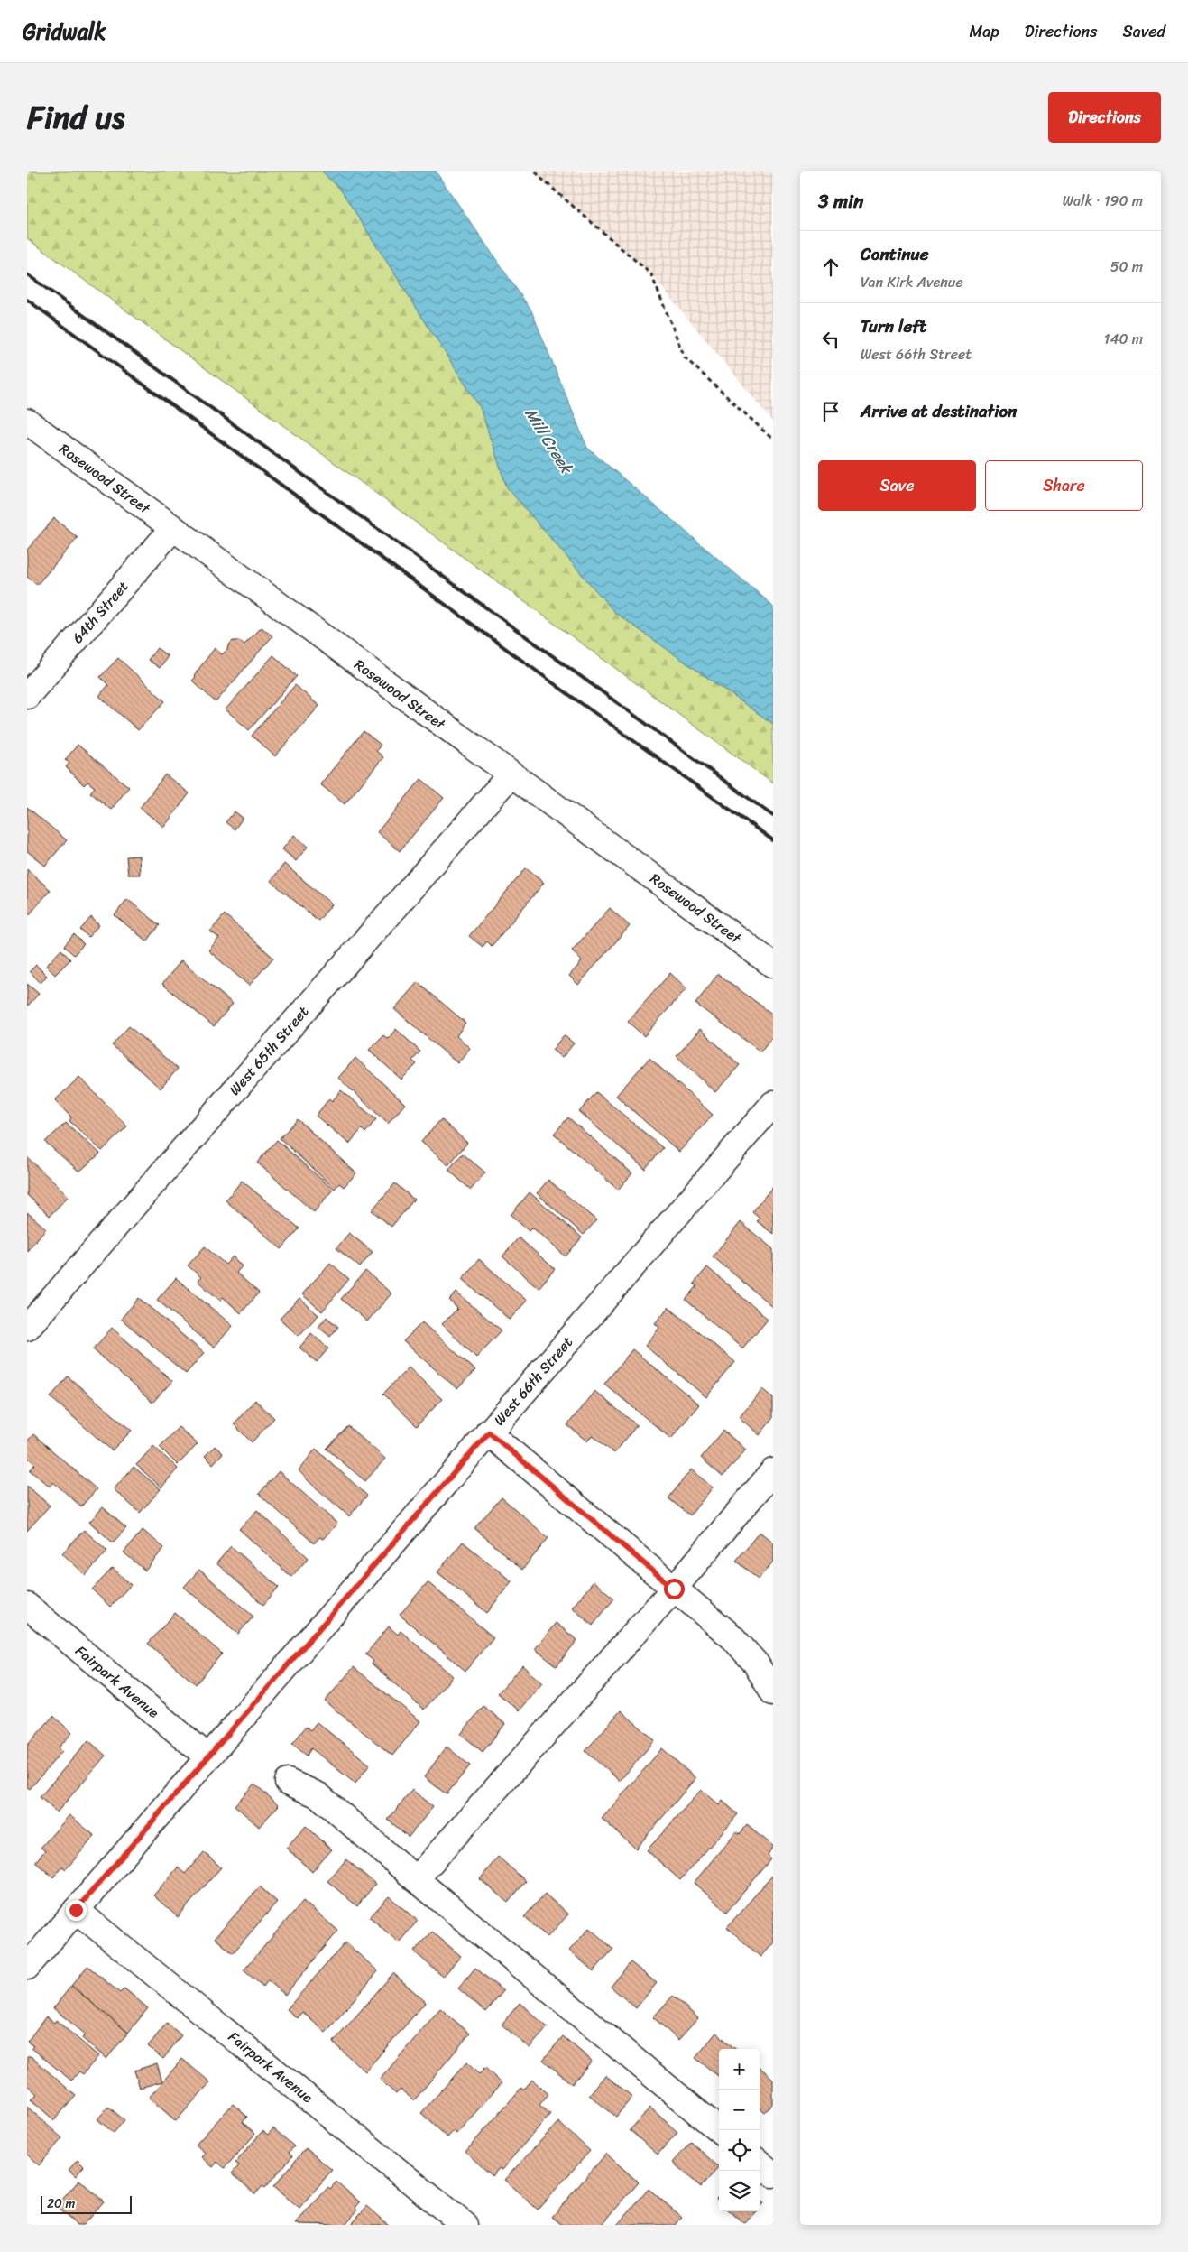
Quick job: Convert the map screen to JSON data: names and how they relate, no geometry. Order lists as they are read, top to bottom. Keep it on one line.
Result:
{"streets":{"street":["Rosewood Street","64th Street","West 65th Street","West 66th Street","Fairpark Avenue"]},"crossings":[["Rosewood Street","64th Street"],["Rosewood Street","West 65th Street"],["West 66th Street","Fairpark Avenue"]],"water":["Mill Creek"],"scale_bar":"20 m","page":{"header":"Gridwalk","nav":["Map","Directions","Saved"],"title":"Find us","buttons":["Directions",["Save","Share"]],"heading":["3 min","Walk · 190 m"],"list":[["Continue","Van Kirk Avenue","50 m"],["Turn left","West 66th Street","140 m"],"Arrive at destination"],"map_buttons":["+","−"],"scale":"20 m"}}
